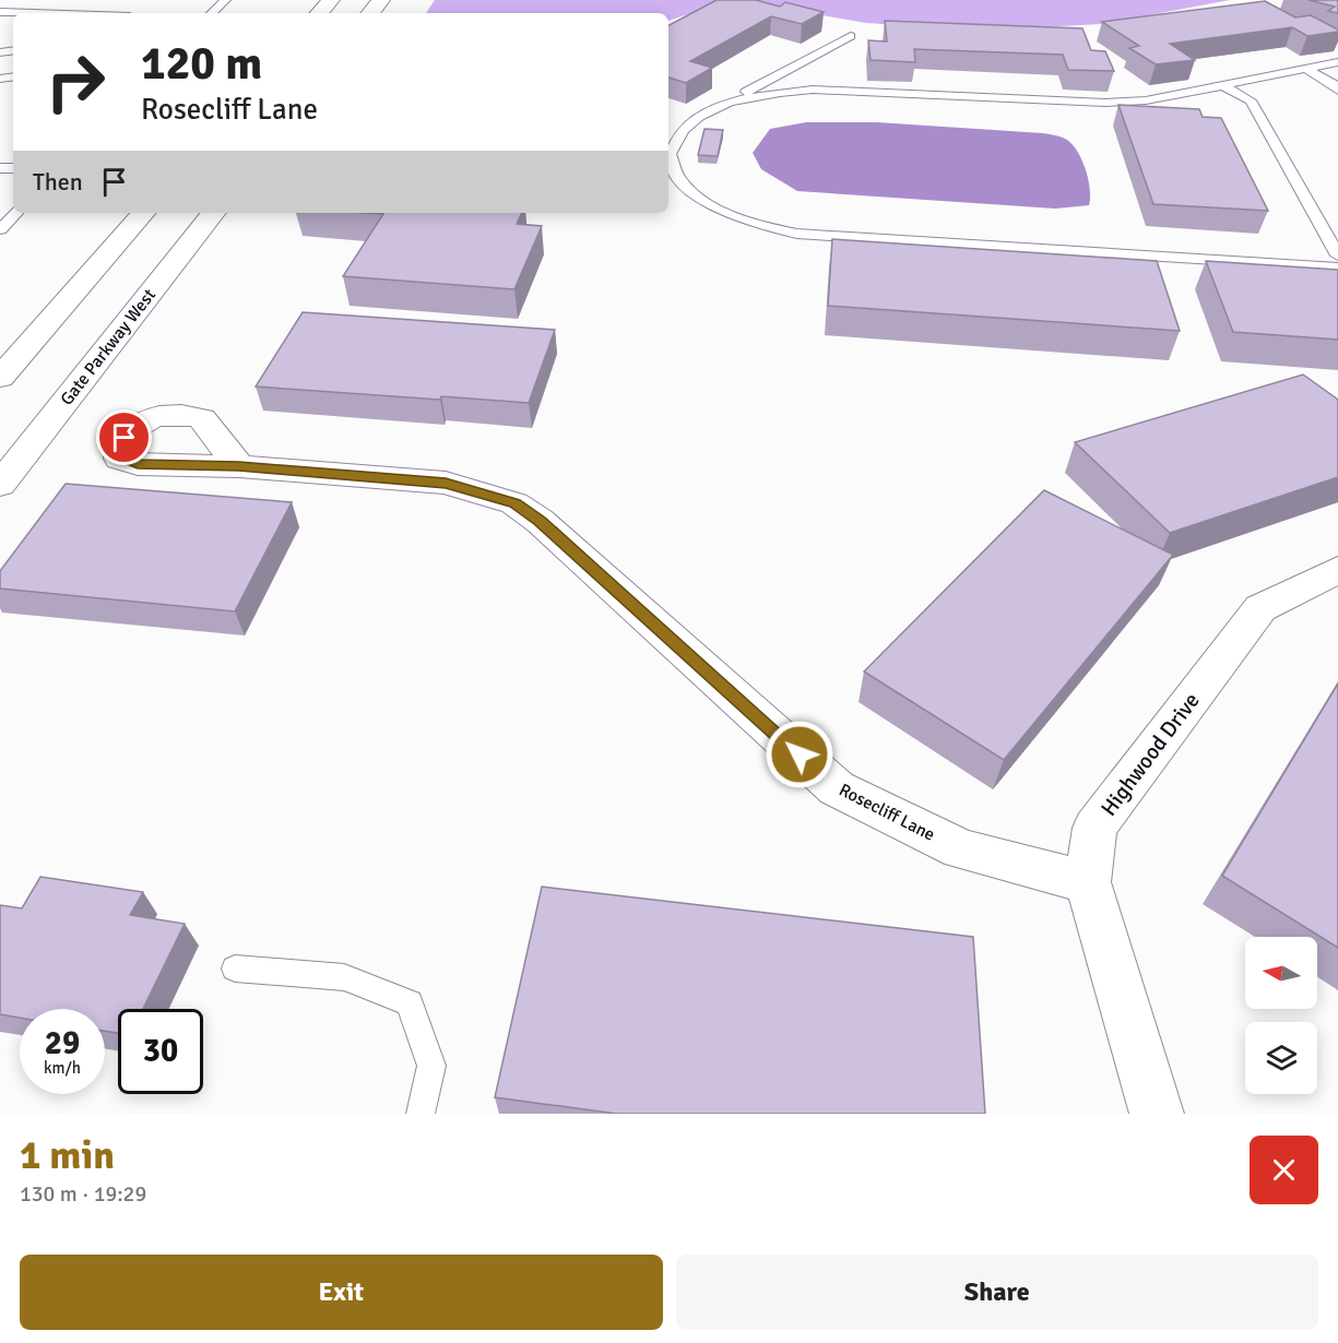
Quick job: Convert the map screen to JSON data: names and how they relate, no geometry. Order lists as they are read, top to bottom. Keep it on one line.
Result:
{"streets":{"street":["Gate Parkway West","Highwood Drive","Rosecliff Lane"]},"crossings":[["Highwood Drive","Rosecliff Lane"]],"north":"left","page":{"turn":["120 m","Rosecliff Lane"],"then":"Then","speed":"29 km/h","limit":"30","heading":["1 min","130 m · 19:29"],"buttons":["Exit","Share"]}}
